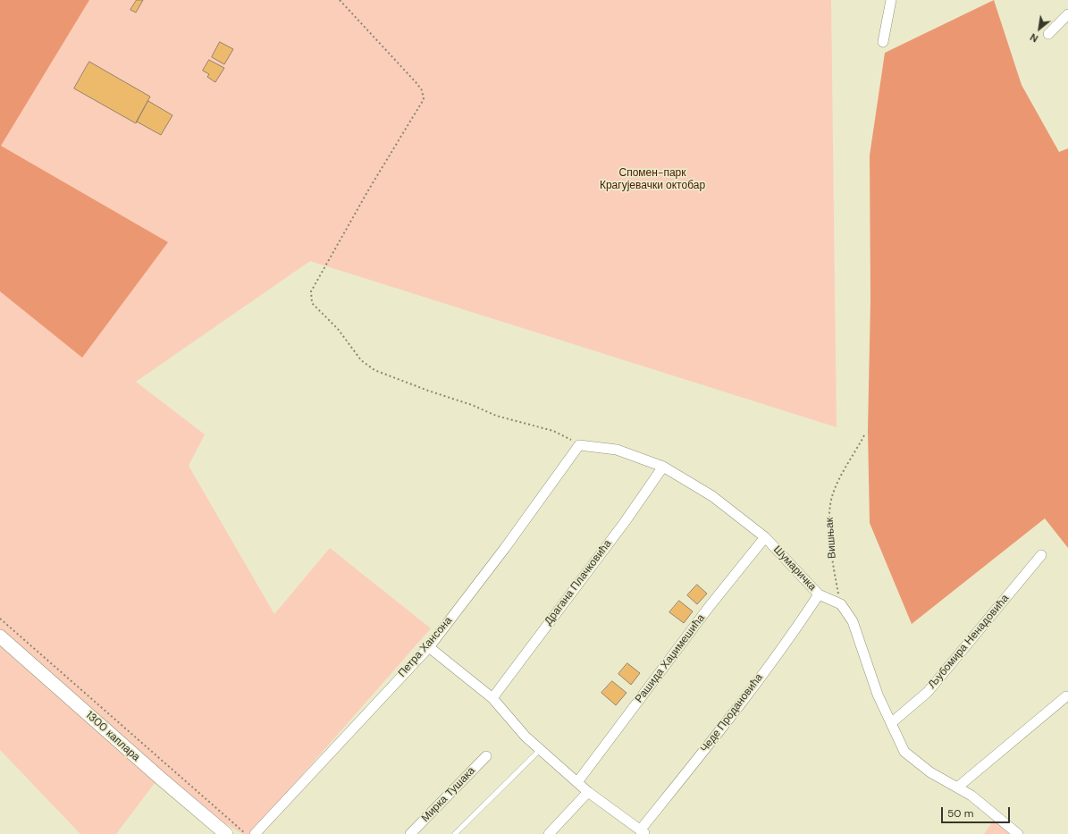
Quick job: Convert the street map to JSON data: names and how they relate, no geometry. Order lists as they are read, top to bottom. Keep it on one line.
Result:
{"streets":{"main road":["1300 каплара"],"street":["Шумаричка","Драгана Плачковића","Љубомира Ненадовића","Петра Хансона","Рашида Хаџимешића","Чеде Продановића","Мирка Тушака"],"path":["Вишњак"]},"crossings":[["Вишњак","Шумаричка"],["Шумаричка","Драгана Плачковића"],["Шумаричка","Петра Хансона"],["Шумаричка","Рашида Хаџимешића"],["Шумаричка","Чеде Продановића"]],"parks":["Спомен-парк Крагујевачки октобар"],"scale_bar":"50 m","north":"bottom left"}
